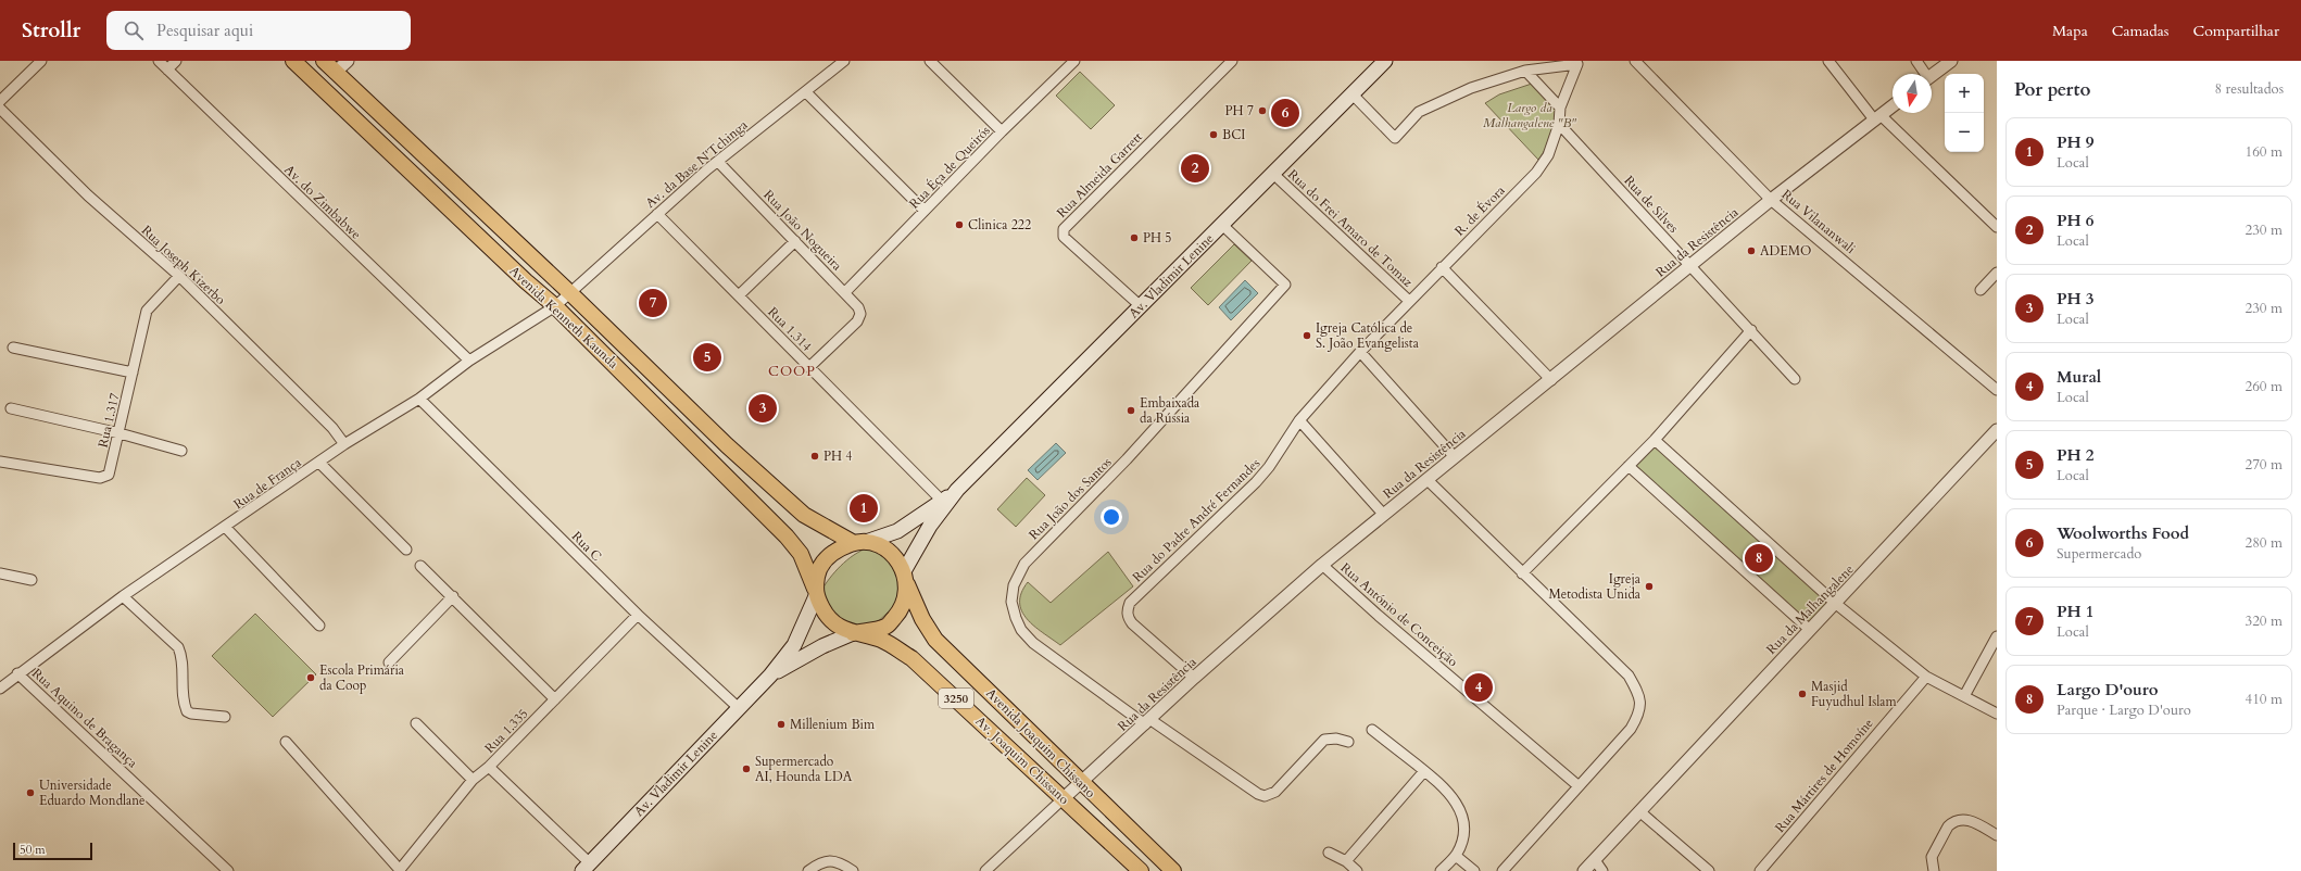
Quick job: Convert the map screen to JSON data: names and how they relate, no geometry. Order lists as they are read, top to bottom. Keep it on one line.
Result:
{"streets":{"main road":["Av. Vladimir Lenine","Avenida Kenneth Kaunda","3250","Avenida Joaquim Chissano","Av. Joaquim Chissano"],"street":["Av. da Base N'Tchinga","Rua Éça de Queirós","Rua Almeida Garrett","Av. do Zimbabwe","Rua de Silves","R. de Évora","Rua Vilananwali","Rua do Frei Amaro de Tomaz","Rua João Nogueira","Rua da Resistência","Rua Joseph Kizerbo","Rua 1.314","Rua 1.317","Rua de França","Rua João dos Santos","Rua do Padre André Fernandes","Rua C","Rua da Malhangalene","Rua António de Conceição","Rua Aquino de Bragança","Rua 1.335","Rua Mártires de Homoíne"]},"crossings":[["Av. da Base N'Tchinga","Rua João Nogueira"],["Av. da Base N'Tchinga","Avenida Kenneth Kaunda"],["Av. da Base N'Tchinga","Rua 1.314"],["Av. da Base N'Tchinga","Rua de França"],["Rua Éça de Queirós","Rua João Nogueira"],["Rua Almeida Garrett","Av. Vladimir Lenine"],["Av. do Zimbabwe","Rua de França"],["Rua de Silves","R. de Évora"],["Rua de Silves","Rua da Resistência"],["R. de Évora","Rua do Frei Amaro de Tomaz"],["R. de Évora","Rua do Padre André Fernandes"],["Rua Vilananwali","Rua da Resistência"],["Rua do Frei Amaro de Tomaz","Av. Vladimir Lenine"],["Rua João Nogueira","Rua 1.314"],["Rua da Resistência","Rua João dos Santos"],["Rua da Resistência","Rua do Padre André Fernandes"],["Rua da Resistência","Rua António de Conceição"],["Rua da Resistência","Avenida Joaquim Chissano"],["Rua da Resistência","Av. Joaquim Chissano"],["Rua Joseph Kizerbo","Rua 1.317"],["Rua Joseph Kizerbo","Rua de França"],["Av. Vladimir Lenine","Avenida Kenneth Kaunda"],["Av. Vladimir Lenine","Rua 1.314"],["Av. Vladimir Lenine","Rua João dos Santos"],["Av. Vladimir Lenine","Rua C"],["Av. Vladimir Lenine","Avenida Joaquim Chissano"],["Av. Vladimir Lenine","Av. Joaquim Chissano"],["Avenida Kenneth Kaunda","Rua de França"],["Avenida Kenneth Kaunda","Avenida Joaquim Chissano"],["Avenida Kenneth Kaunda","Av. Joaquim Chissano"],["Rua de França","Rua C"],["Rua de França","Rua Aquino de Bragança"],["Rua C","Rua 1.335"],["Avenida Joaquim Chissano","Av. Joaquim Chissano"]],"districts":["COOP"],"parks":["Largo da Malhangalene \"B\""],"places":["PH 7","BCI","Clinica 222","PH 5","ADEMO","Igreja Católica de S. João Evangelista","Embaixada da Rússia","PH 4","Igreja Metodista Unida","Escola Primária da Coop","Masjid Fuyudhul Islam","Millenium Bim","Supermercado AI, Hounda LDA","Universidade Eduardo Mondlane"],"scale_bar":"50 m","north":"bottom","page":{"header":"Strollr","search":"Pesquisar aqui","nav":["Mapa","Camadas","Compartilhar"],"heading":["Por perto","8 resultados"],"map_buttons":["+","−"],"pins":["6","2","7","5","3","1","8","4"],"list":[{"mark":"1","name":"PH 9","note":"Local","value":"160 m"},{"mark":"2","name":"PH 6","note":"Local","value":"230 m"},{"mark":"3","name":"PH 3","note":"Local","value":"230 m"},{"mark":"4","name":"Mural","note":"Local","value":"260 m"},{"mark":"5","name":"PH 2","note":"Local","value":"270 m"},{"mark":"6","name":"Woolworths Food","note":"Supermercado","value":"280 m"},{"mark":"7","name":"PH 1","note":"Local","value":"320 m"},{"mark":"8","name":"Largo D'ouro","note":"Parque · Largo D'ouro","value":"410 m"}],"scale":"50 m"}}
